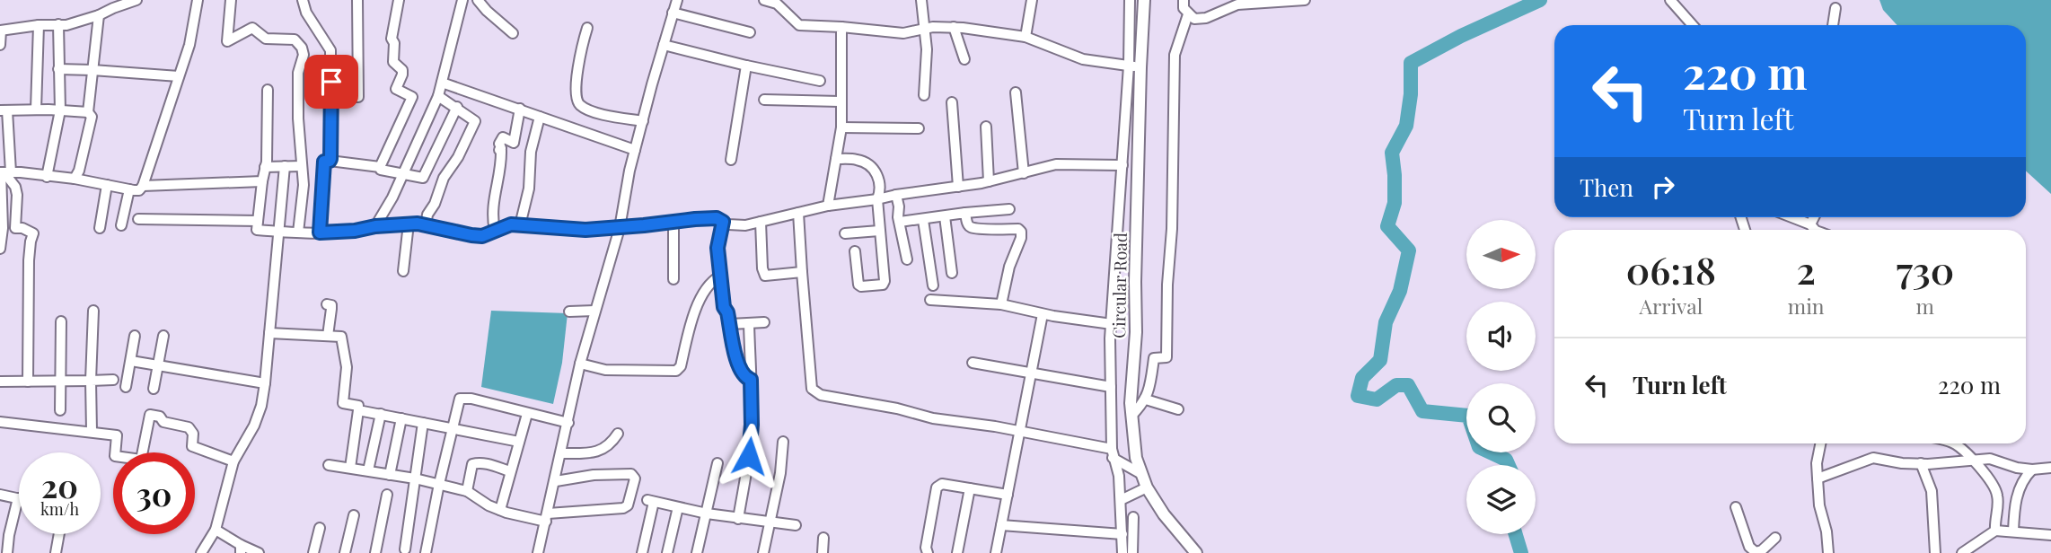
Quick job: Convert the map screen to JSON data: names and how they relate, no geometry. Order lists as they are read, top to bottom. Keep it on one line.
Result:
{"streets":{"main road":["Circular Road"]},"north":"right","page":{"turn":["220 m","Turn left"],"then":"Then","eta":["06:18","Arrival","2","min","730","m"],"list":[{"name":"Turn left","value":"220 m"}],"speed":"20 km/h","limit":"30"}}
